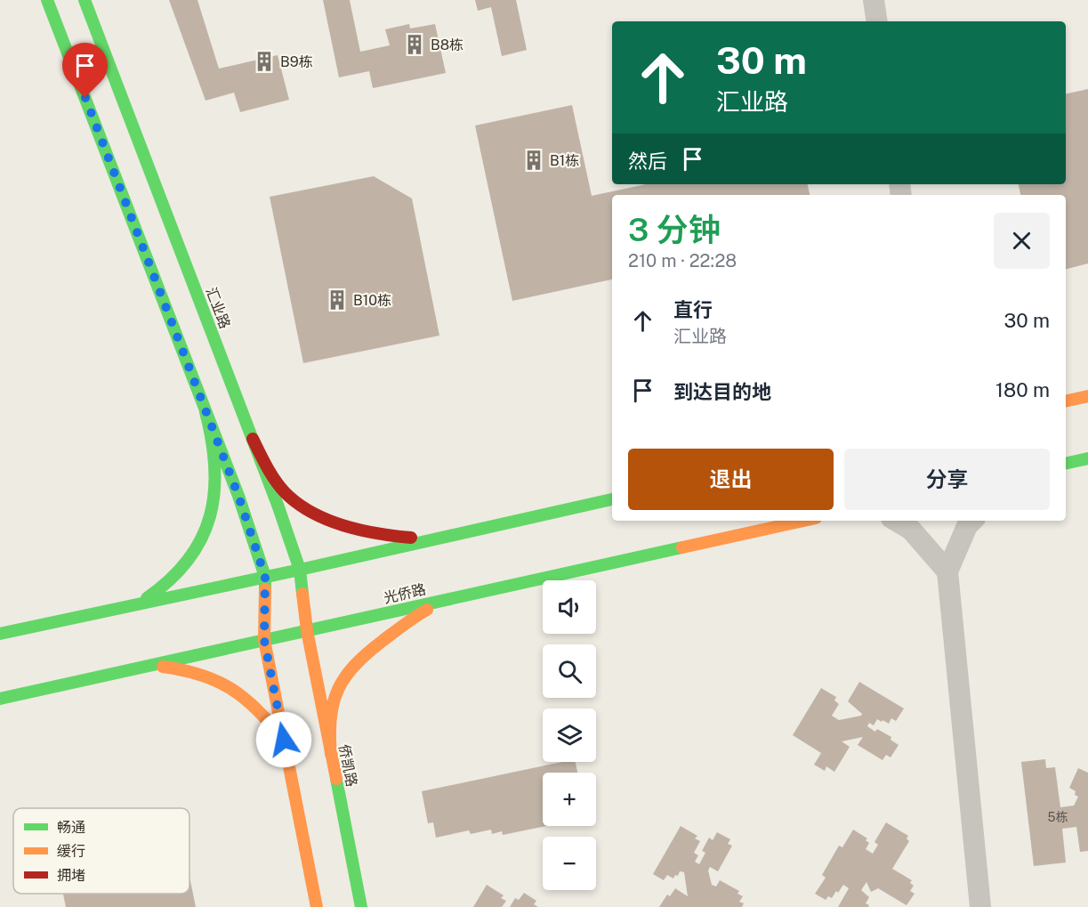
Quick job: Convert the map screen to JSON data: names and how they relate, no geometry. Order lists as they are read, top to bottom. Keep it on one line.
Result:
{"streets":{"main road":["汇业路","光侨路","侨凯路"]},"crossings":[["汇业路","光侨路"],["汇业路","侨凯路"],["光侨路","侨凯路"]],"places":{"building":["B8栋","B9栋","B1栋","B10栋"]},"house_numbers":["5栋"],"legend":["畅通","缓行","拥堵"],"page":{"turn":["30 m","汇业路"],"then":"然后","heading":["3 分钟","210 m · 22:28"],"list":[{"name":"直行","note":"汇业路","value":"30 m"},{"name":"到达目的地","value":"180 m"}],"buttons":["退出","分享"],"map_buttons":["+","−"]}}
